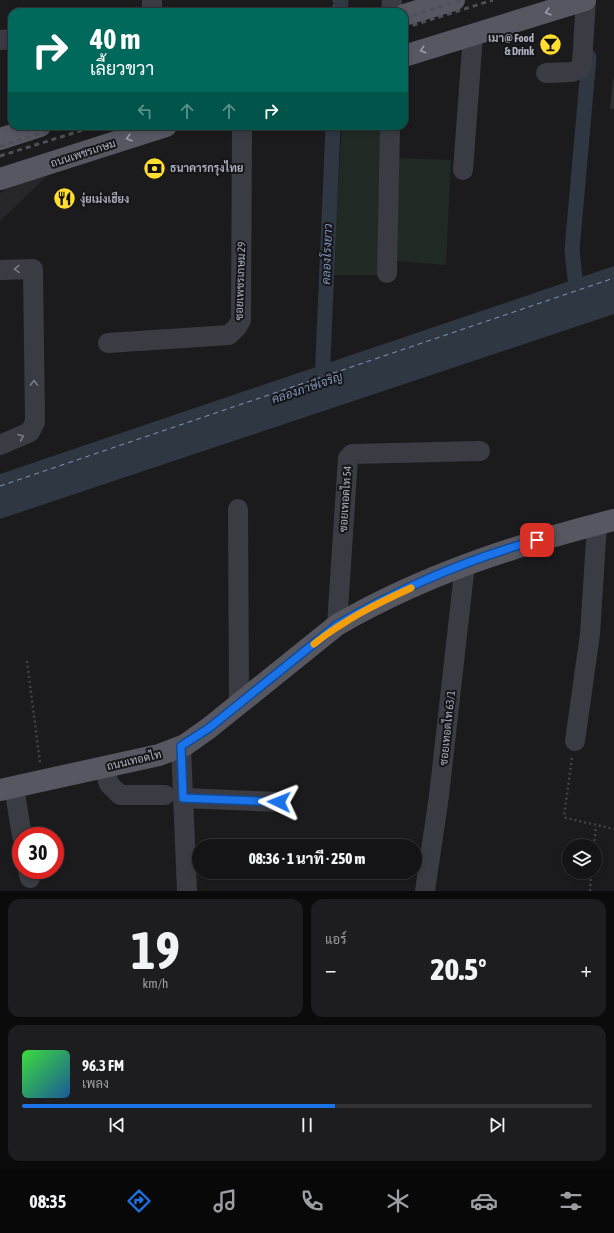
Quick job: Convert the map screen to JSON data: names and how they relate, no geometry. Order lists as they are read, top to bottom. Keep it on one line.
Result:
{"streets":{"main road":["ถนนเพชรเกษม","ถนนเทอดไท"],"street":["ซอยเพชรเกษม 29","ซอยเทอดไท 54","ซอยเทอดไท 63/1"]},"crossings":[["ซอยเทอดไท 54","ถนนเทอดไท"],["ซอยเทอดไท 63/1","ถนนเทอดไท"]],"one_way":["ถนนเพชรเกษม"],"water":["คลองโรงยาว","คลองภาษีเจริญ"],"places":{"bar":["เมา@ Food & Drink"],"bank":["ธนาคารกรุงไทย"],"restaurant":["งุ่ยเม่งเฮียง"]},"page":{"turn":["40 m","เลี้ยวขวา"],"limit":"30","trip":"08:36 · 1 นาที · 250 m","tile":[["19","km/h"],"แอร์"],"heat":["−","20.5°","+"],"song":["96.3 FM","เพลง"],"tabs":"08:35"}}
